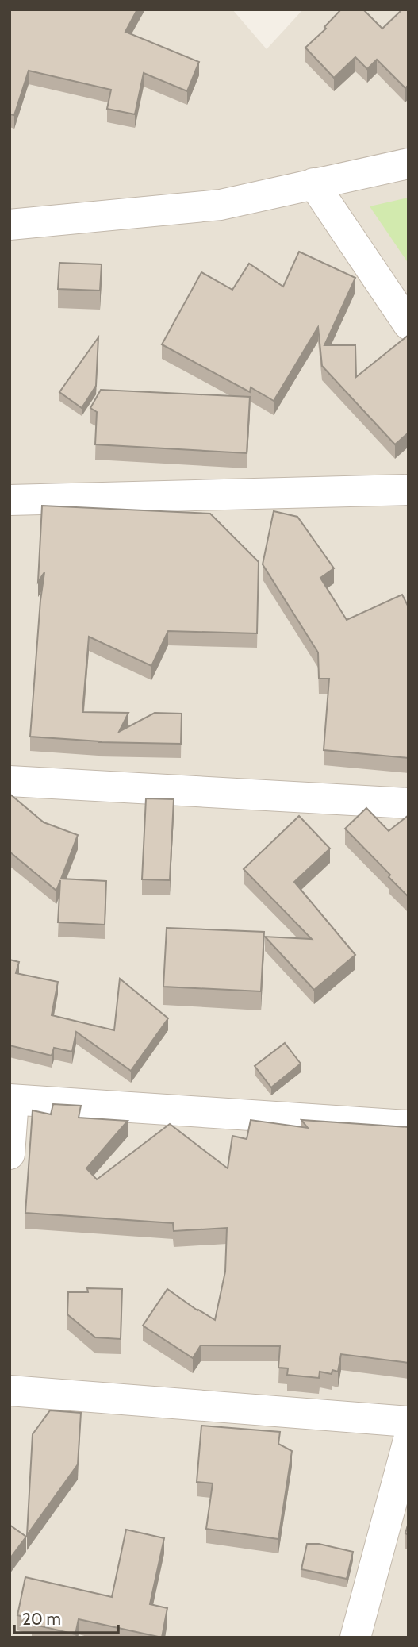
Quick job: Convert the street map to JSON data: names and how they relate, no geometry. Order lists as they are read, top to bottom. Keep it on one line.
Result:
{"scale_bar":"20 m"}
